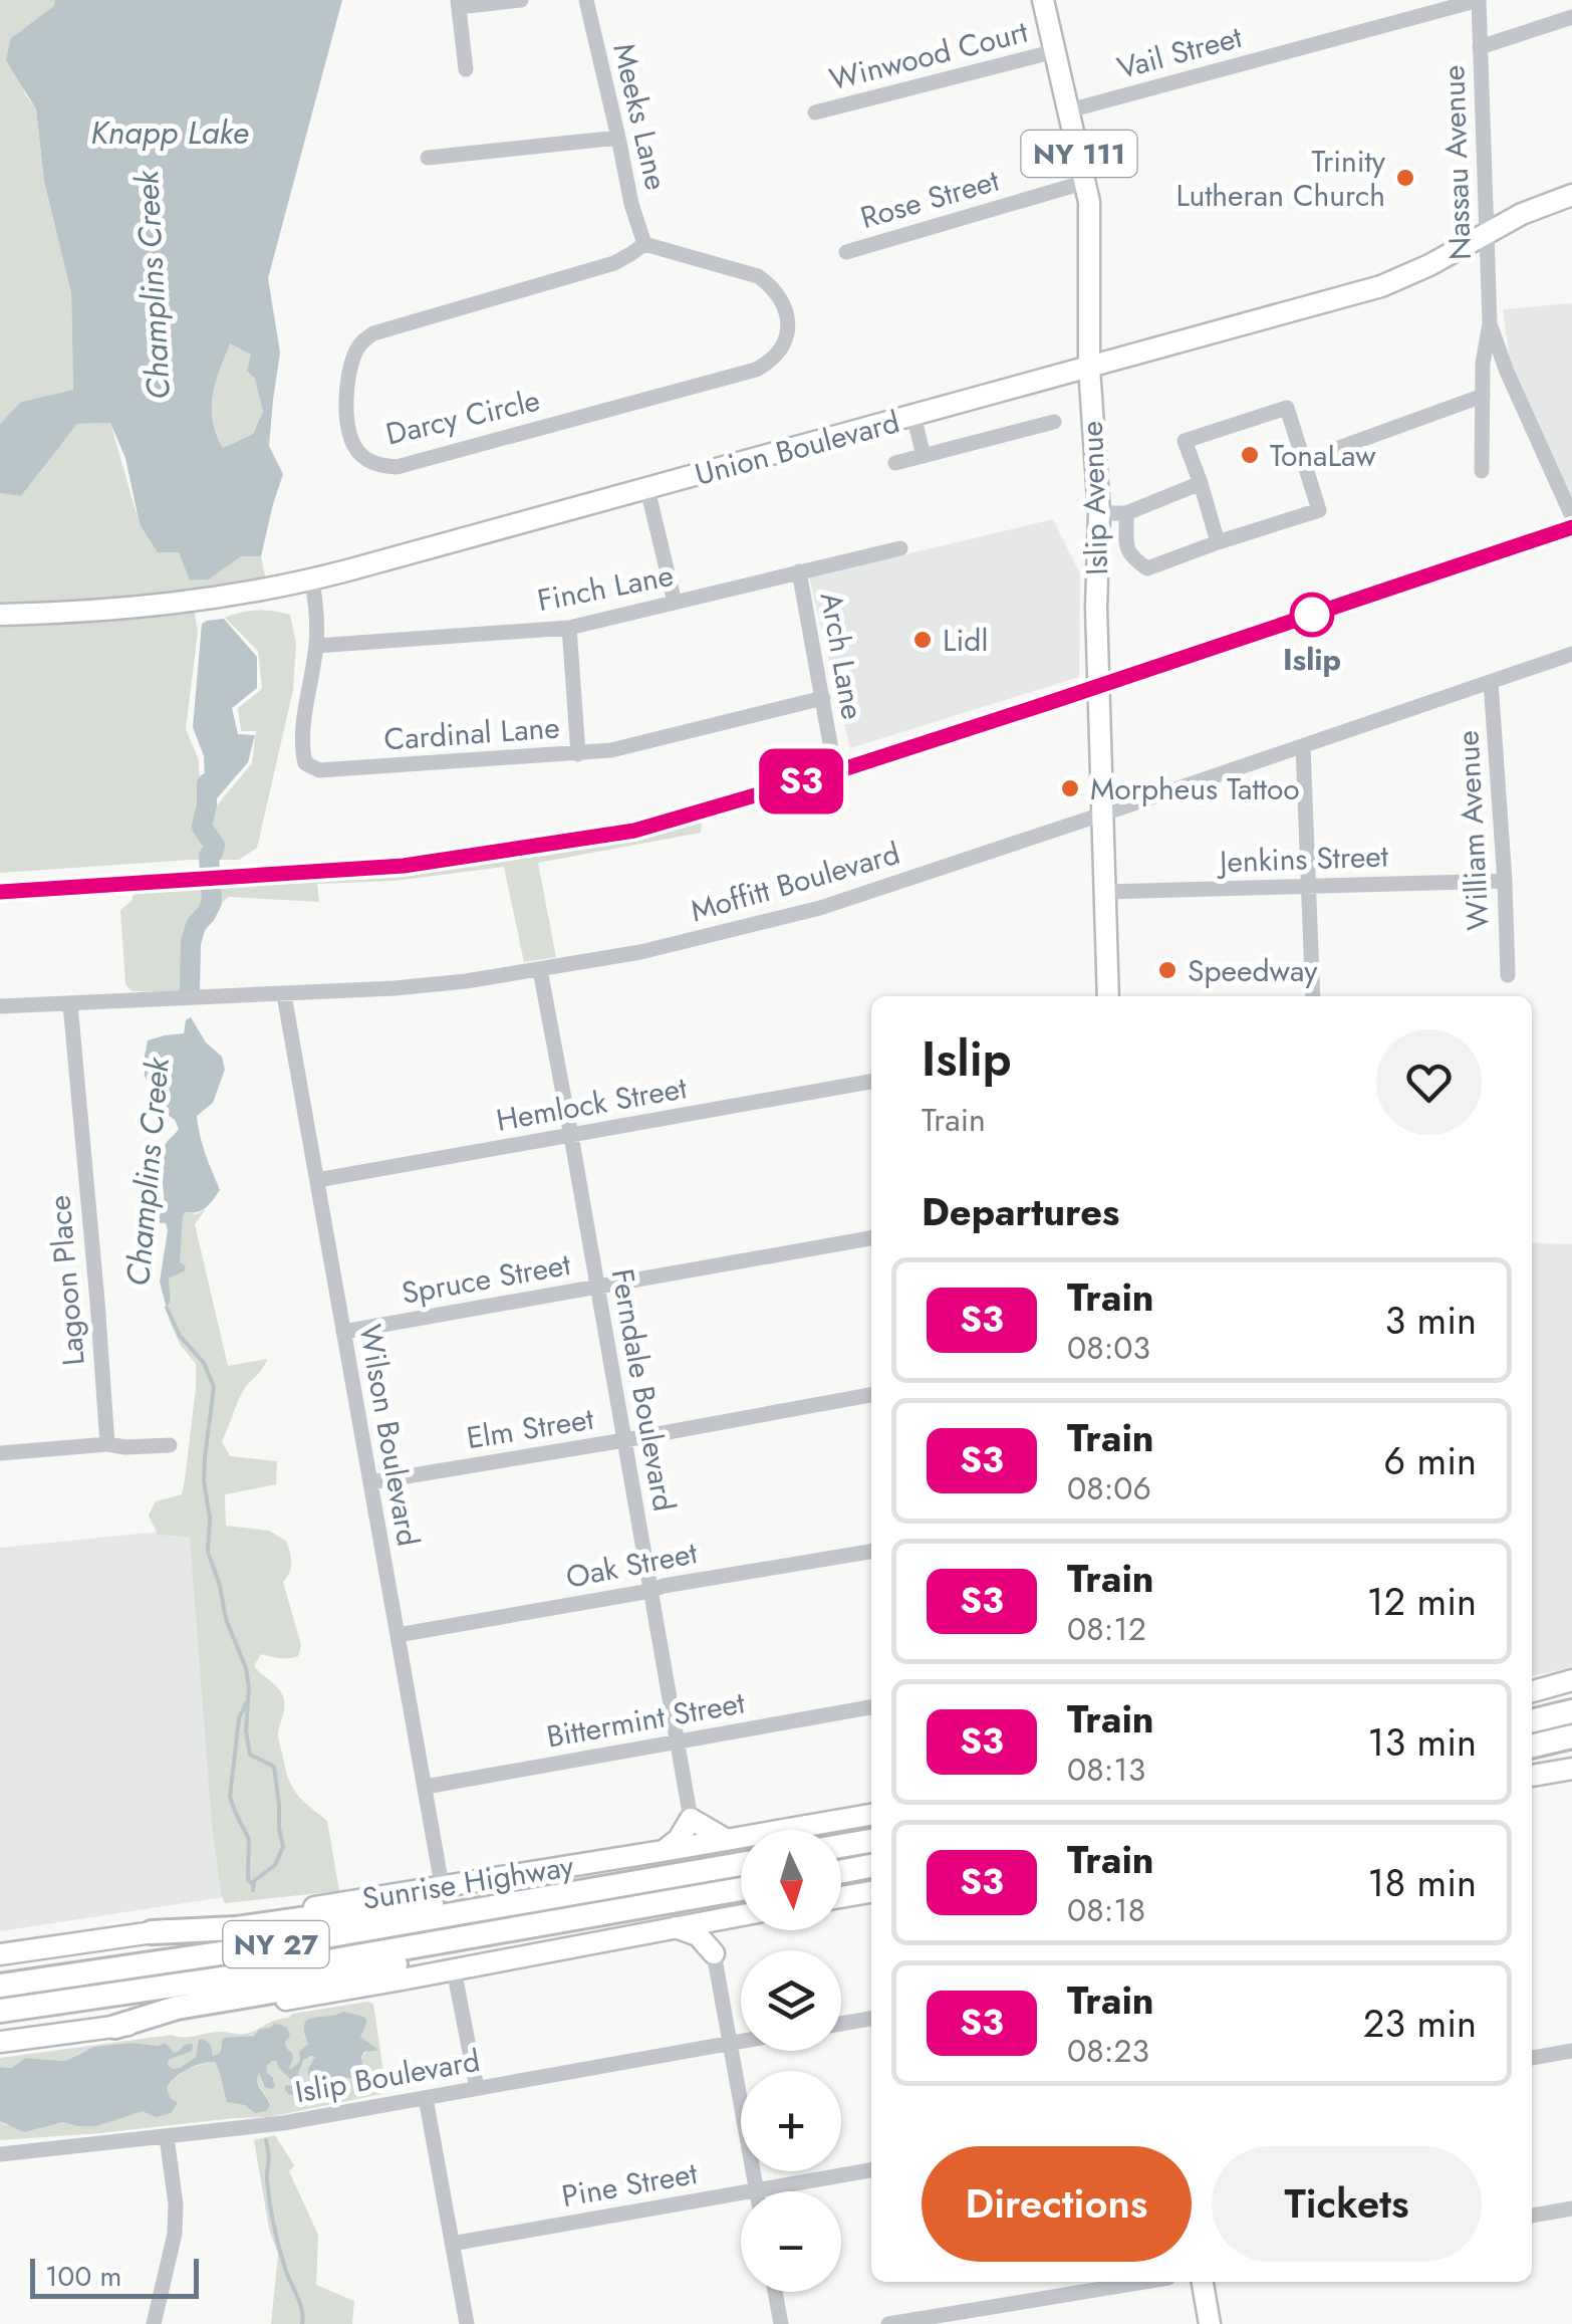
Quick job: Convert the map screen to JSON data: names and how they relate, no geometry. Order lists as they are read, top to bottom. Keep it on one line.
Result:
{"streets":{"highway":["Sunrise Highway","NY 27"],"main road":["NY 111","Union Boulevard","Islip Avenue"],"street":["Vail Street","Winwood Court","Meeks Lane","Nassau Avenue","Rose Street","Darcy Circle","Finch Lane","Arch Lane","Cardinal Lane","William Avenue","Jenkins Street","Moffitt Boulevard","Hemlock Street","Spruce Street","Lagoon Place","Ferndale Boulevard","Elm Street","Wilson Boulevard","Oak Street","Bittermint Street","Islip Boulevard","Pine Street"]},"crossings":[["Vail Street","Nassau Avenue"],["Vail Street","Islip Avenue"],["Winwood Court","Islip Avenue"],["Meeks Lane","Darcy Circle"],["Nassau Avenue","Union Boulevard"],["Rose Street","Islip Avenue"],["Union Boulevard","Islip Avenue"],["Union Boulevard","Cardinal Lane"],["Islip Avenue","Jenkins Street"],["Islip Avenue","Moffitt Boulevard"],["Finch Lane","Arch Lane"],["Finch Lane","Cardinal Lane"],["Arch Lane","Cardinal Lane"],["William Avenue","Jenkins Street"],["William Avenue","Moffitt Boulevard"],["Moffitt Boulevard","Lagoon Place"],["Moffitt Boulevard","Ferndale Boulevard"],["Moffitt Boulevard","Wilson Boulevard"],["Hemlock Street","Ferndale Boulevard"],["Hemlock Street","Wilson Boulevard"],["Spruce Street","Ferndale Boulevard"],["Spruce Street","Wilson Boulevard"],["Ferndale Boulevard","Elm Street"],["Ferndale Boulevard","Oak Street"],["Ferndale Boulevard","Bittermint Street"],["Elm Street","Wilson Boulevard"],["Wilson Boulevard","Oak Street"],["Wilson Boulevard","Bittermint Street"],["Wilson Boulevard","Sunrise Highway"]],"water":["Knapp Lake","Champlins Creek"],"places":["Trinity Lutheran Church","TonaLaw","Islip","Lidl","Morpheus Tattoo","Speedway"],"scale_bar":"100 m","north":"bottom","page":{"on_map":"S3","heading":[["Islip","Train"],"Departures"],"list":[{"mark":"S3","name":"Train","note":"08:03","value":"3 min"},{"mark":"S3","name":"Train","note":"08:06","value":"6 min"},{"mark":"S3","name":"Train","note":"08:12","value":"12 min"},{"mark":"S3","name":"Train","note":"08:13","value":"13 min"},{"mark":"S3","name":"Train","note":"08:18","value":"18 min"},{"mark":"S3","name":"Train","note":"08:23","value":"23 min"}],"map_buttons":["+","−"],"buttons":["Directions","Tickets"],"scale":"100 m"}}
